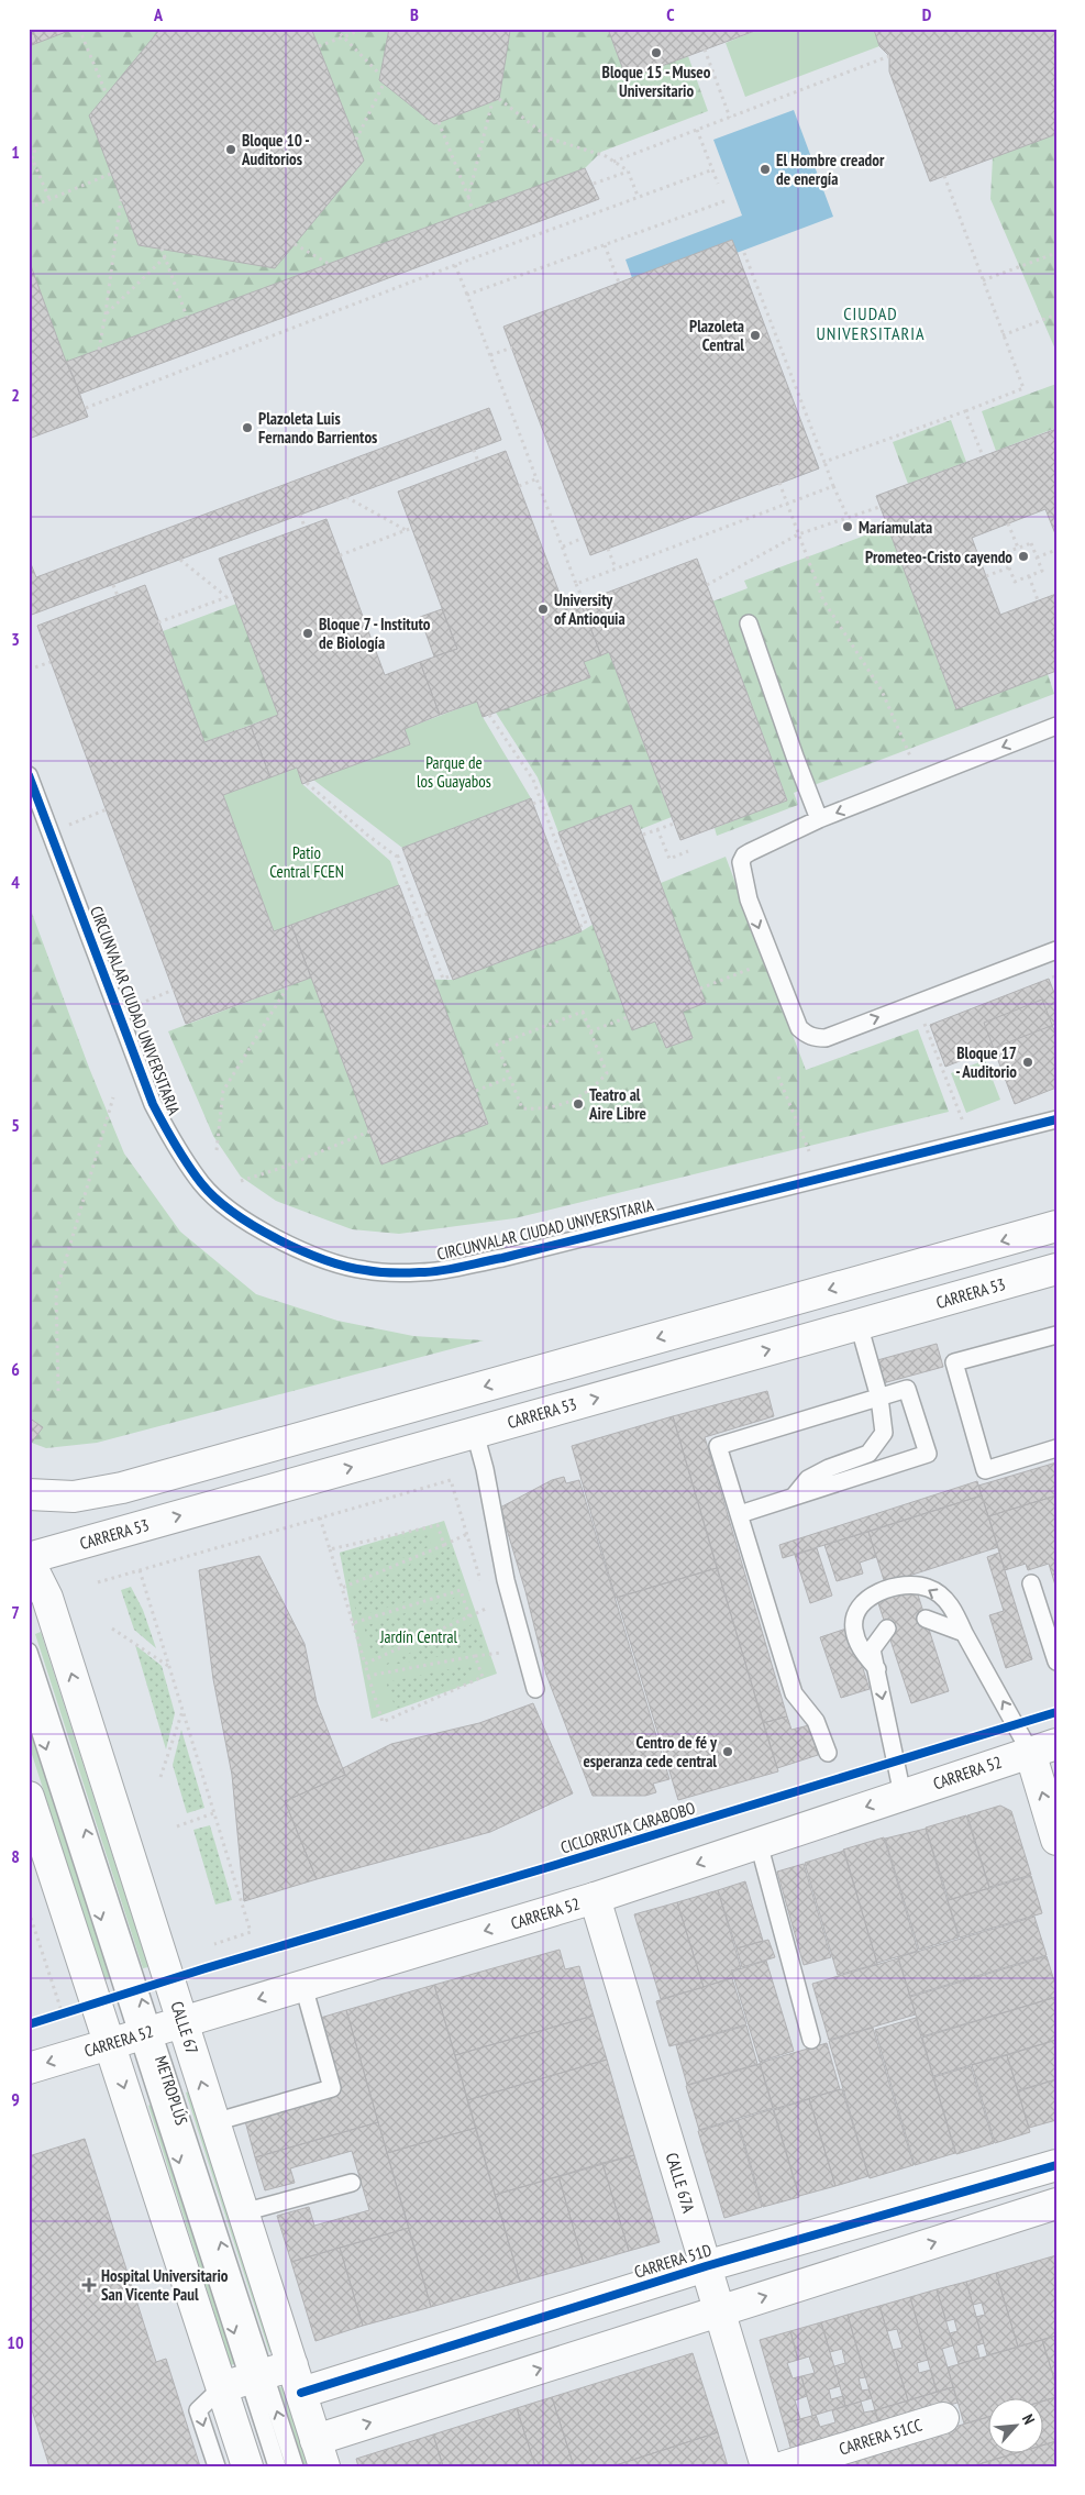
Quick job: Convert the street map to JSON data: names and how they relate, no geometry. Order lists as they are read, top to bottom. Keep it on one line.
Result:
{"streets":{"main road":["CARRERA 53","CARRERA 52","CALLE 67","CALLE 67A","CARRERA 51D","CARRERA 51CC"],"lane":["CIRCUNVALAR CIUDAD UNIVERSITARIA","METROPLÚS"],"cycle path":["CICLORRUTA CARABOBO"]},"crossings":[["CARRERA 53","CALLE 67"],["CARRERA 52","CALLE 67"],["CARRERA 52","METROPLÚS"],["CARRERA 52","CALLE 67A"],["CALLE 67","METROPLÚS"],["CALLE 67","CARRERA 51D"],["METROPLÚS","CARRERA 51D"],["CALLE 67A","CARRERA 51D"]],"one_way":["CARRERA 52"],"districts":["CIUDAD UNIVERSITARIA"],"parks":["Parque de los Guayabos","Patio Central FCEN","Jardín Central"],"places":{"other":["Bloque 15 - Museo Universitario","Bloque 10 - Auditorios","El Hombre creador de energía","Plazoleta Central","Plazoleta Luis Fernando Barrientos","Maríamulata","Prometeo-Cristo cayendo","University of Antioquia","Bloque 7 - Instituto de Biología","Bloque 17 - Auditorio","Teatro al Aire Libre","Centro de fé y esperanza cede central"],"health":["Hospital Universitario San Vicente Paul"]},"north":"top right","grid":{"columns":["A","B","C","D"],"rows":["1","2","3","4","5","6","7","8","9","10"]}}
